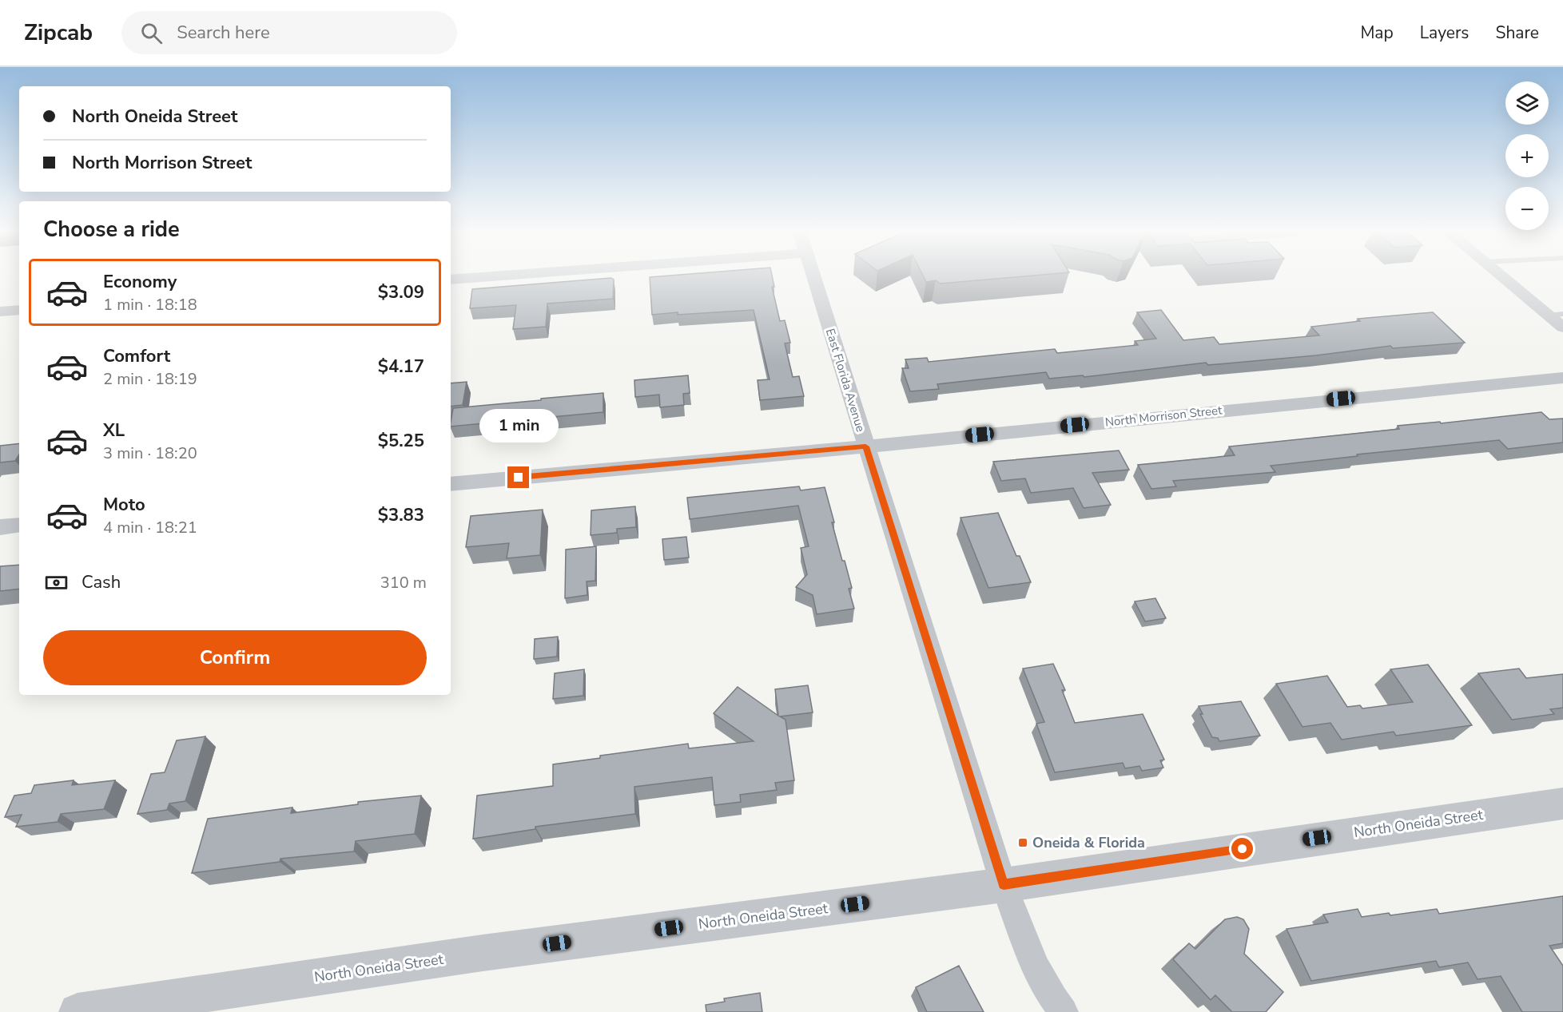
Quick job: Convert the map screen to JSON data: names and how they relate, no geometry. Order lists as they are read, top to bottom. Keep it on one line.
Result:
{"streets":{"street":["East Florida Avenue","North Morrison Street","North Oneida Street"]},"crossings":[["East Florida Avenue","North Morrison Street"],["East Florida Avenue","North Oneida Street"]],"places":{"transit":["Oneida & Florida"]},"page":{"header":"Zipcab","search":"Search here","nav":["Map","Layers","Share"],"map_buttons":["+","−"],"banner":["North Oneida Street","North Morrison Street"],"heading":"Choose a ride","list":[{"name":"Economy","note":"1 min · 18:18","value":"$3.09"},{"name":"Comfort","note":"2 min · 18:19","value":"$4.17"},{"name":"XL","note":"3 min · 18:20","value":"$5.25"},{"name":"Moto","note":"4 min · 18:21","value":"$3.83"}],"bubble":"1 min","pay":["Cash","310 m"],"buttons":"Confirm"}}
